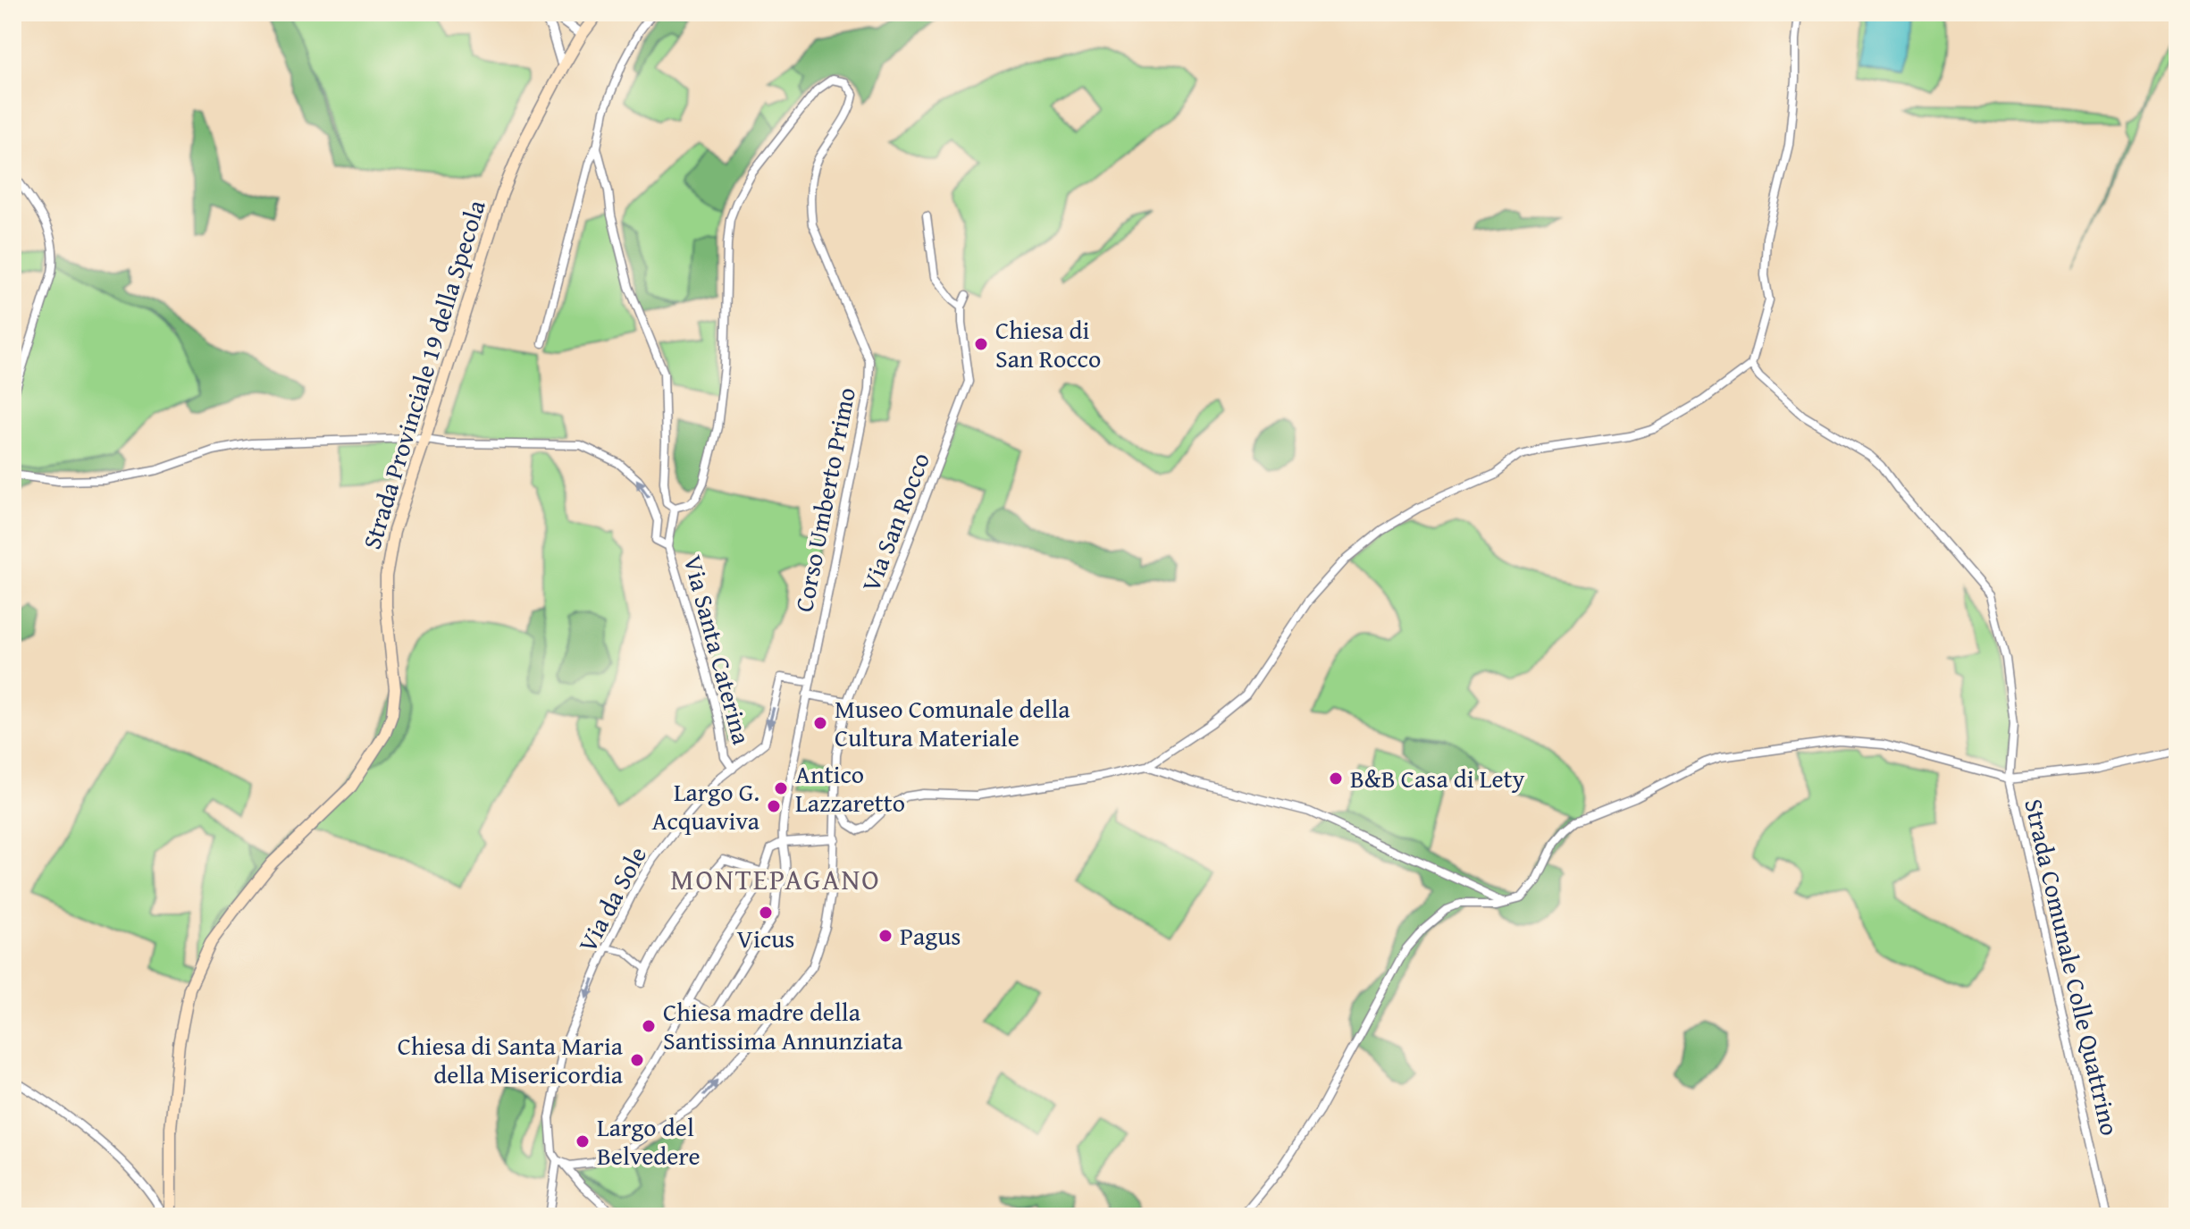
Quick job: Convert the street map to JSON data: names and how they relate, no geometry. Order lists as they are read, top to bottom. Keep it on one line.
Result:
{"streets":{"main road":["Strada Provinciale 19 della Specola"],"street":["Corso Umberto Primo","Via San Rocco","Via Santa Caterina","Via da Sole","Strada Comunale Colle Quattrino"]},"crossings":[["Corso Umberto Primo","Via Santa Caterina"],["Corso Umberto Primo","Via da Sole"],["Via San Rocco","Via da Sole"],["Via Santa Caterina","Via da Sole"]],"one_way":["Via San Rocco","Via da Sole"],"districts":["MONTEPAGANO"],"places":["Chiesa di San Rocco","Museo Comunale della Cultura Materiale","B&B Casa di Lety","Antico Lazzaretto","Largo G. Acquaviva","Vicus","Pagus","Chiesa madre della Santissima Annunziata","Chiesa di Santa Maria della Misericordia","Largo del Belvedere"]}
